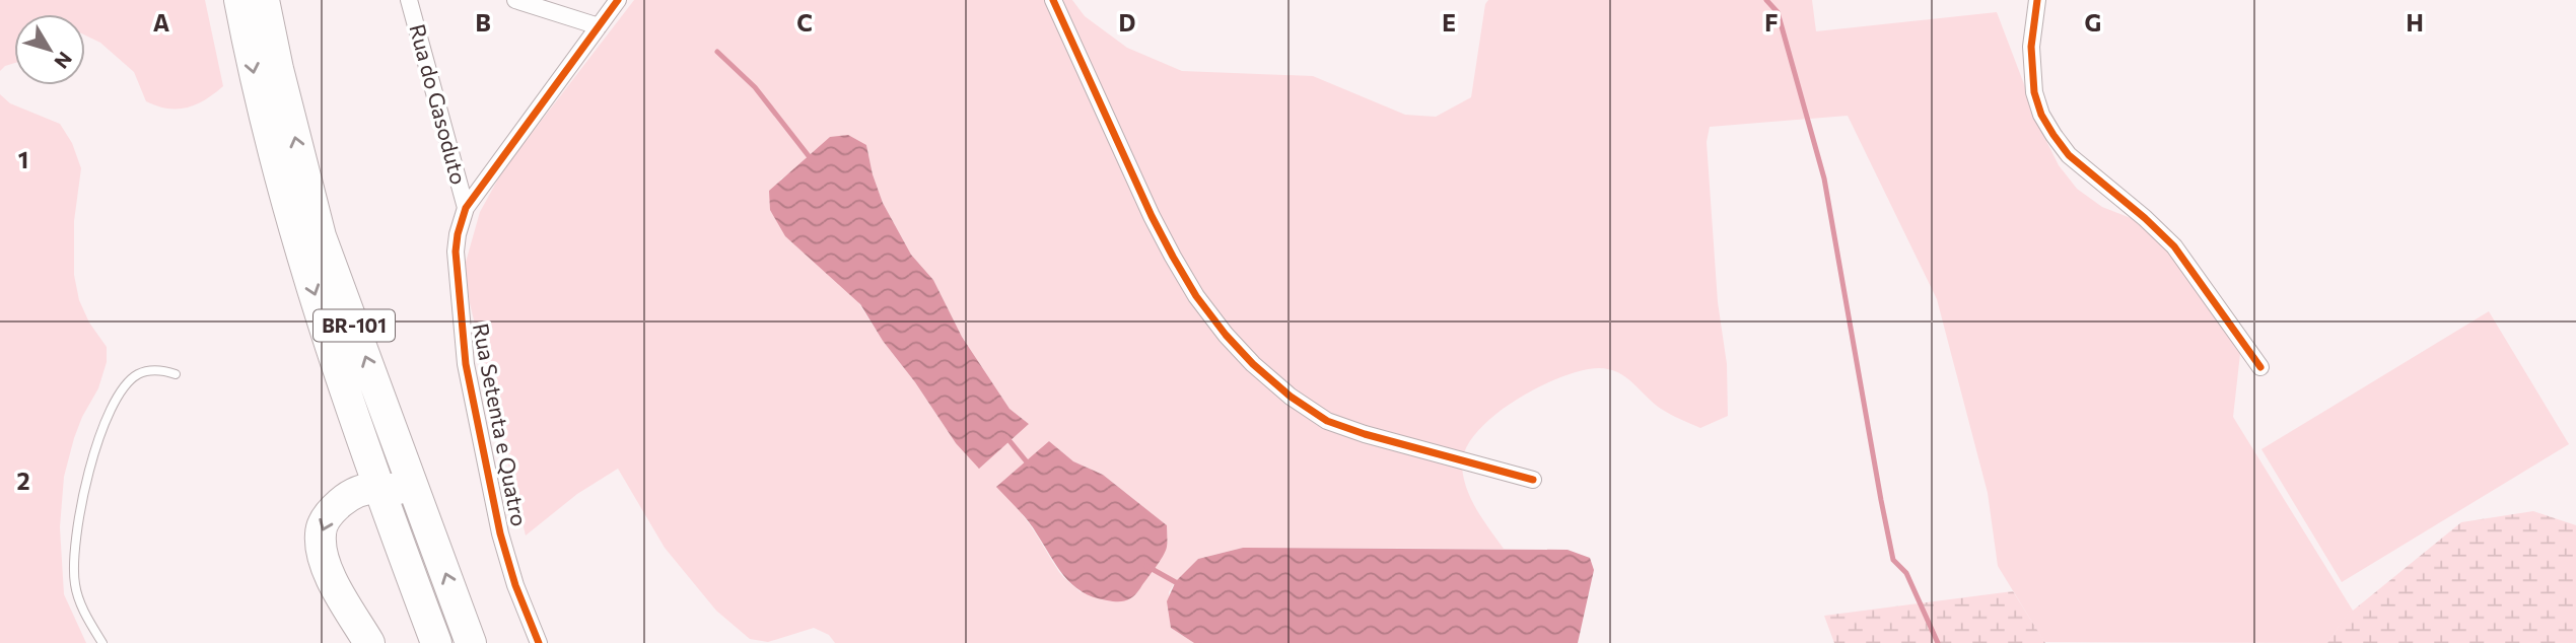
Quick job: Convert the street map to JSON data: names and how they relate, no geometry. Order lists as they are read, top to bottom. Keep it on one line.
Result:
{"streets":{"highway":["BR-101"],"street":["Rua do Gasoduto","Rua Setenta e Quatro"]},"crossings":[["Rua do Gasoduto","Rua Setenta e Quatro"]],"north":"bottom right","grid":{"columns":["A","B","C","D","E","F","G","H"],"rows":["1","2"]}}
